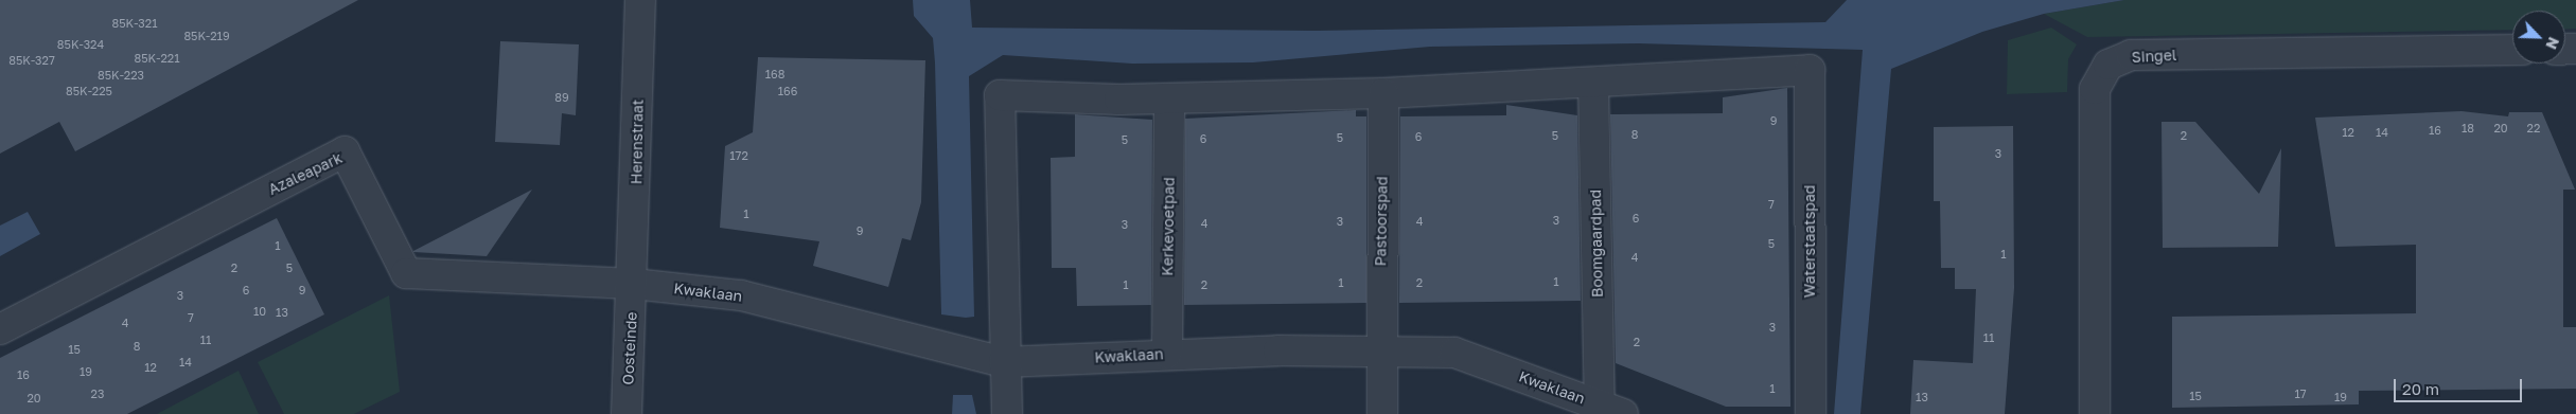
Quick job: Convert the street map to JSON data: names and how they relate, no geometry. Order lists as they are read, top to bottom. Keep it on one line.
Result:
{"streets":{"street":["Singel","Herenstraat","Azaleapark","Pastoorspad","Kerkevoetpad","Waterstaatspad","Boomgaardpad","Kwaklaan","Oosteinde"]},"crossings":[["Herenstraat","Azaleapark"],["Herenstraat","Kwaklaan"],["Herenstraat","Oosteinde"],["Azaleapark","Kwaklaan"],["Azaleapark","Oosteinde"],["Pastoorspad","Kwaklaan"],["Kerkevoetpad","Kwaklaan"],["Waterstaatspad","Boomgaardpad"],["Boomgaardpad","Kwaklaan"],["Kwaklaan","Oosteinde"]],"house_numbers":["85K-321","85K-219","85K-324","85K-221","85K-327","168","85K-223","85K-225","166","89","9","18","20","22","16","12","14","8","5","2","6","5","6","5","3","172","7","1","6","3","3","4","4","3","9","5","1","1","4","2","5","1","1","2","1","2","6","9","3","10","13","7","4","3","11","11","2","8","15","14","12","19","16","1","23","17","15","13","19","20"],"scale_bar":"20 m","north":"bottom right"}
